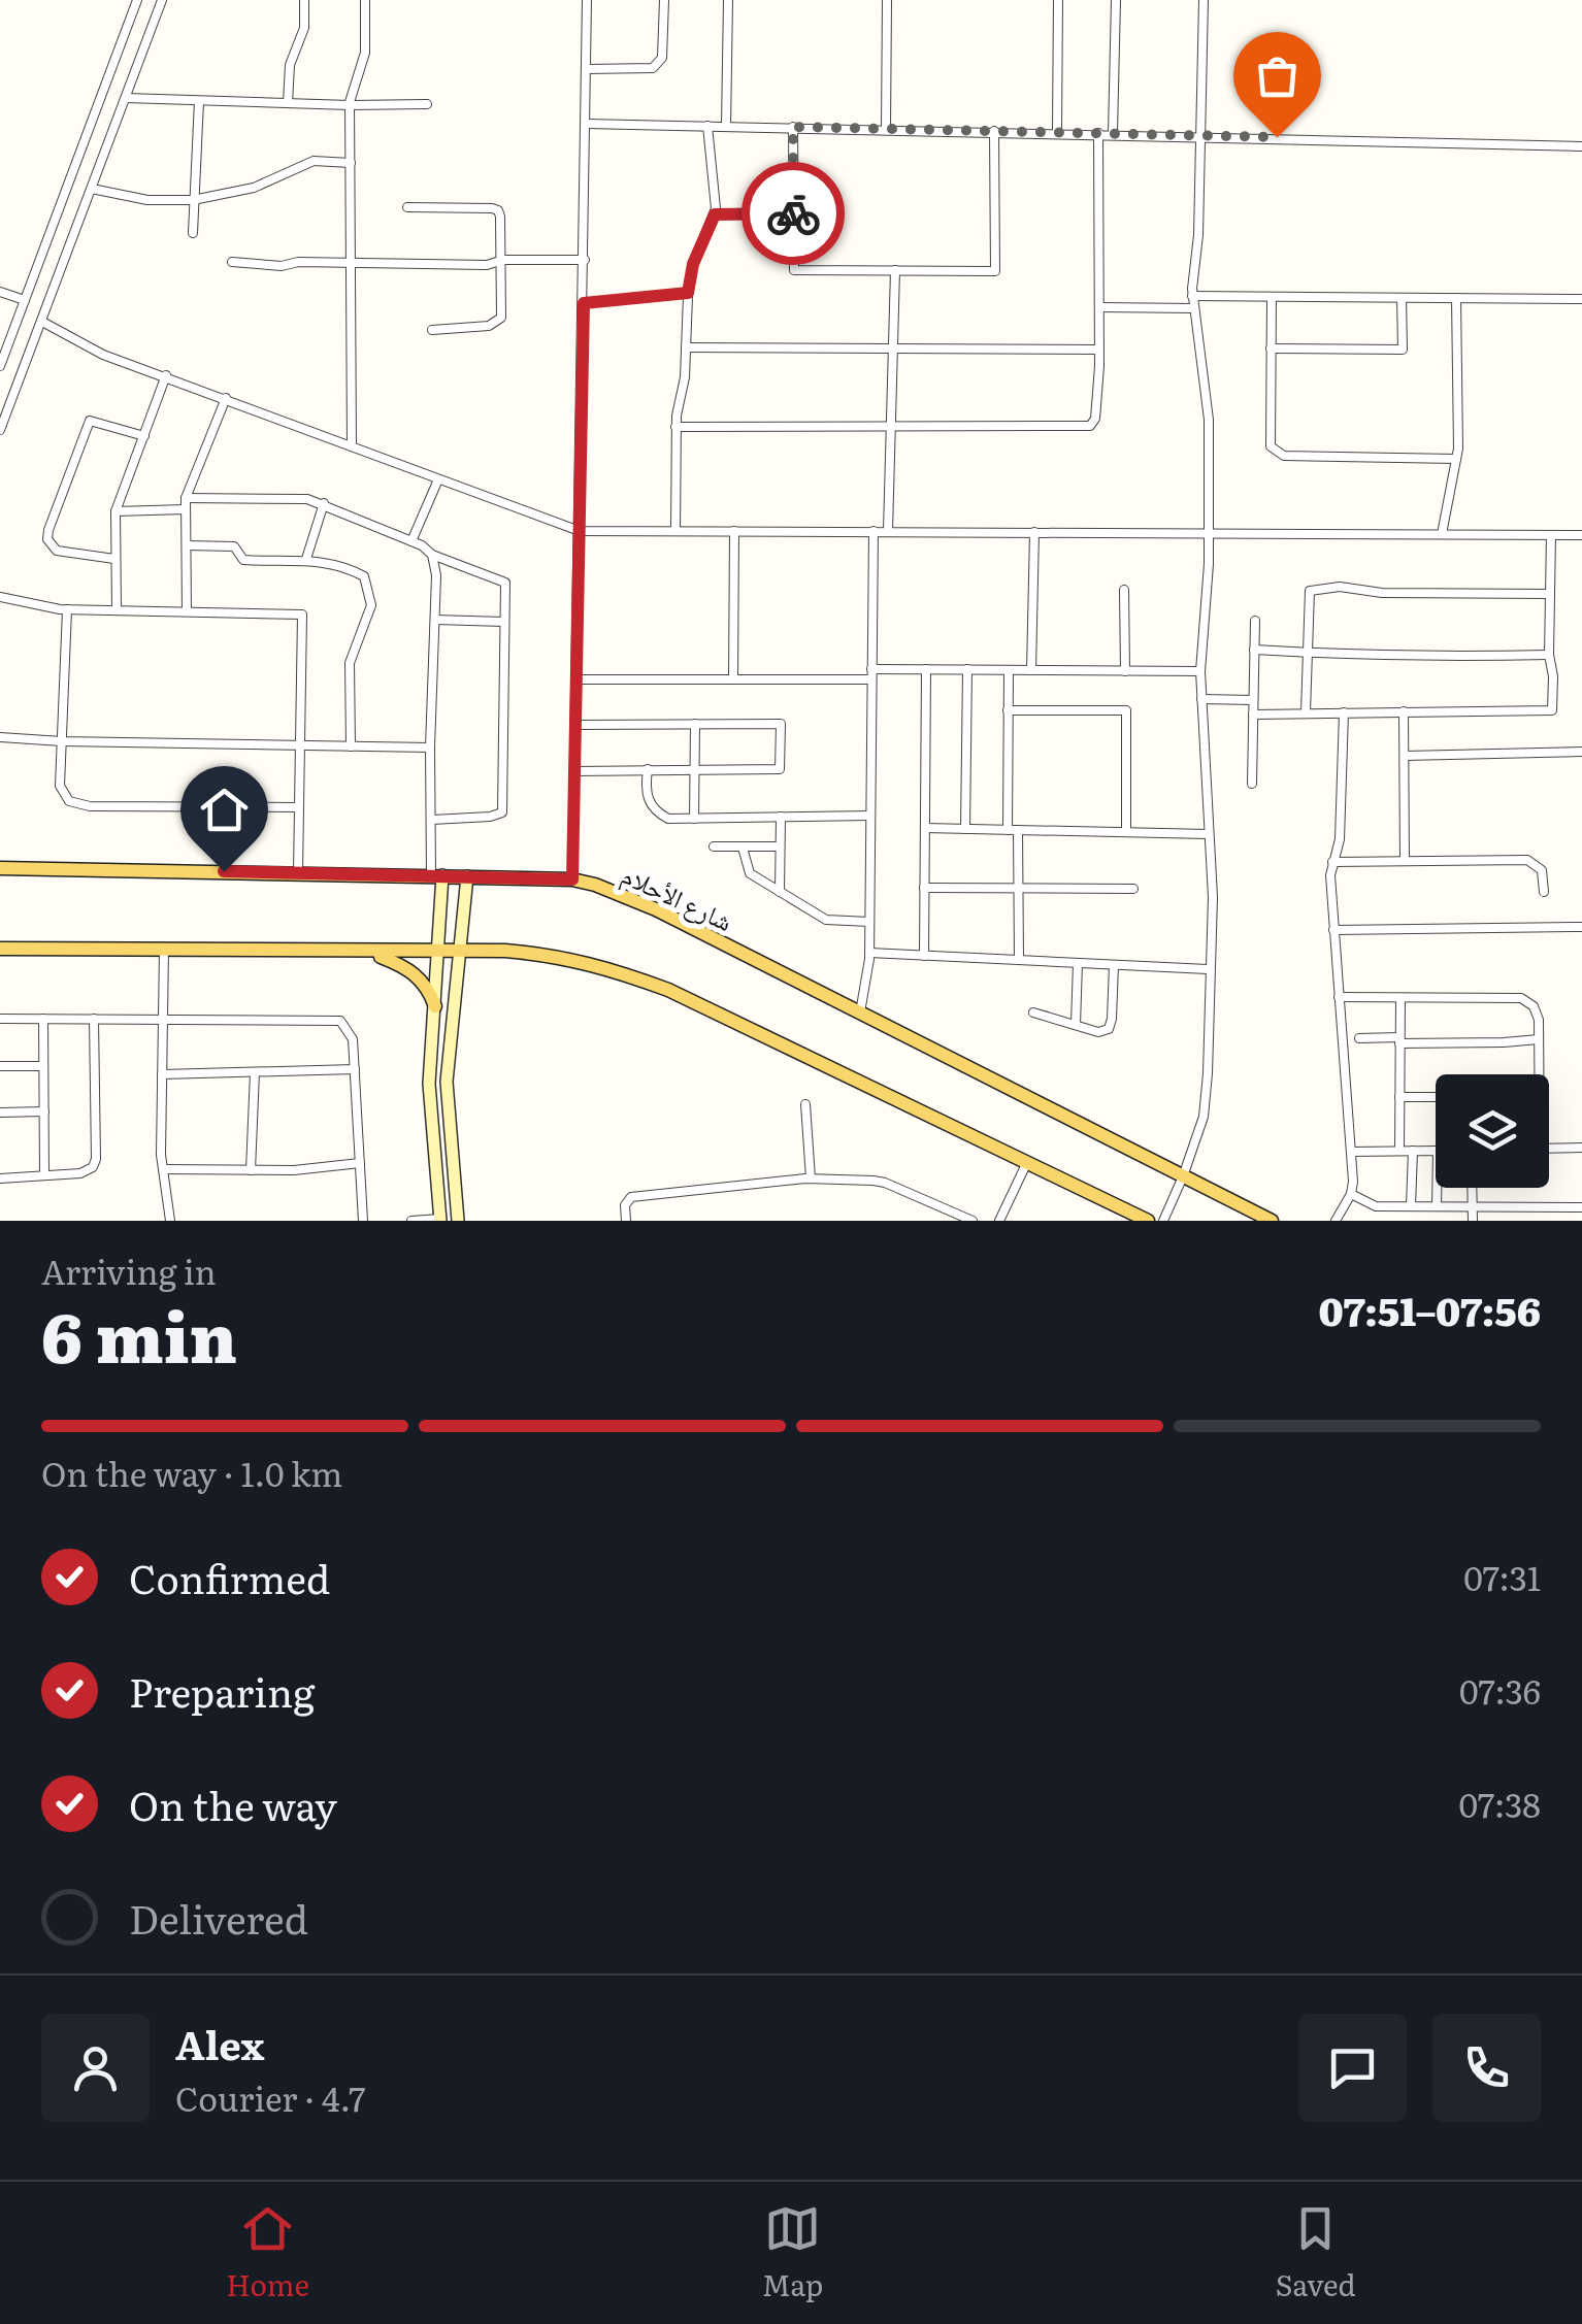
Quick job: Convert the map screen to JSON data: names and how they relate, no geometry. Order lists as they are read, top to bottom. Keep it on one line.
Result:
{"streets":{"main road":["شارع الأحلام"]},"page":{"heading":["6 min","Arriving in","07:51–07:56"],"panel":["Alex","Courier · 4.7"],"bar":"On the way · 1.0 km","list":[["Confirmed","07:31"],["Preparing","07:36"],["On the way","07:38"],"Delivered"],"tabs":["Home","Map","Saved"]}}
